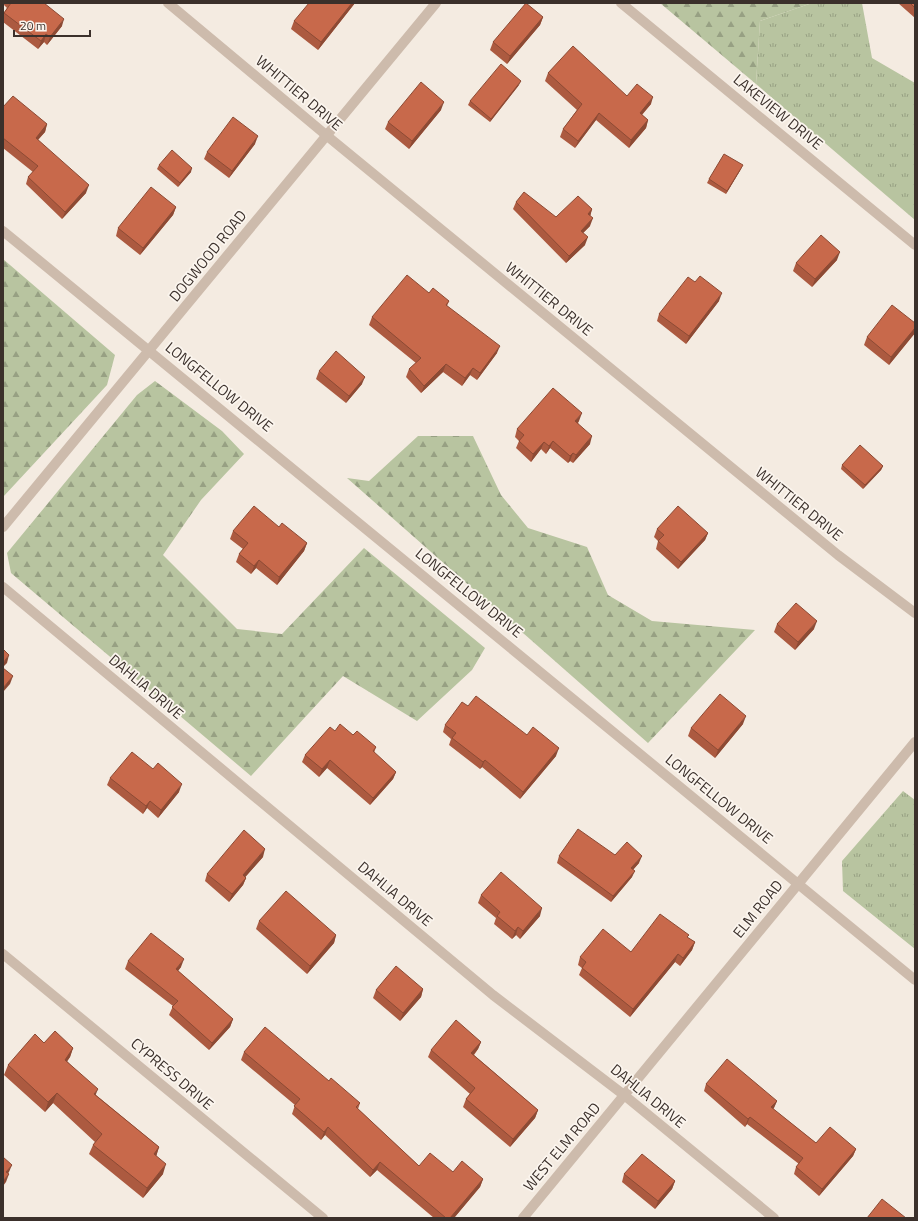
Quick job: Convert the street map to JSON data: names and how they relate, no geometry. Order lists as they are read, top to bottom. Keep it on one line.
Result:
{"streets":{"street":["WHITTIER DRIVE","LAKEVIEW DRIVE","DOGWOOD ROAD","LONGFELLOW DRIVE","DAHLIA DRIVE","ELM ROAD","CYPRESS DRIVE","WEST ELM ROAD"]},"crossings":[["WHITTIER DRIVE","DOGWOOD ROAD"],["DOGWOOD ROAD","LONGFELLOW DRIVE"],["LONGFELLOW DRIVE","ELM ROAD"],["DAHLIA DRIVE","ELM ROAD"],["DAHLIA DRIVE","WEST ELM ROAD"],["ELM ROAD","WEST ELM ROAD"]],"scale_bar":"20 m"}
